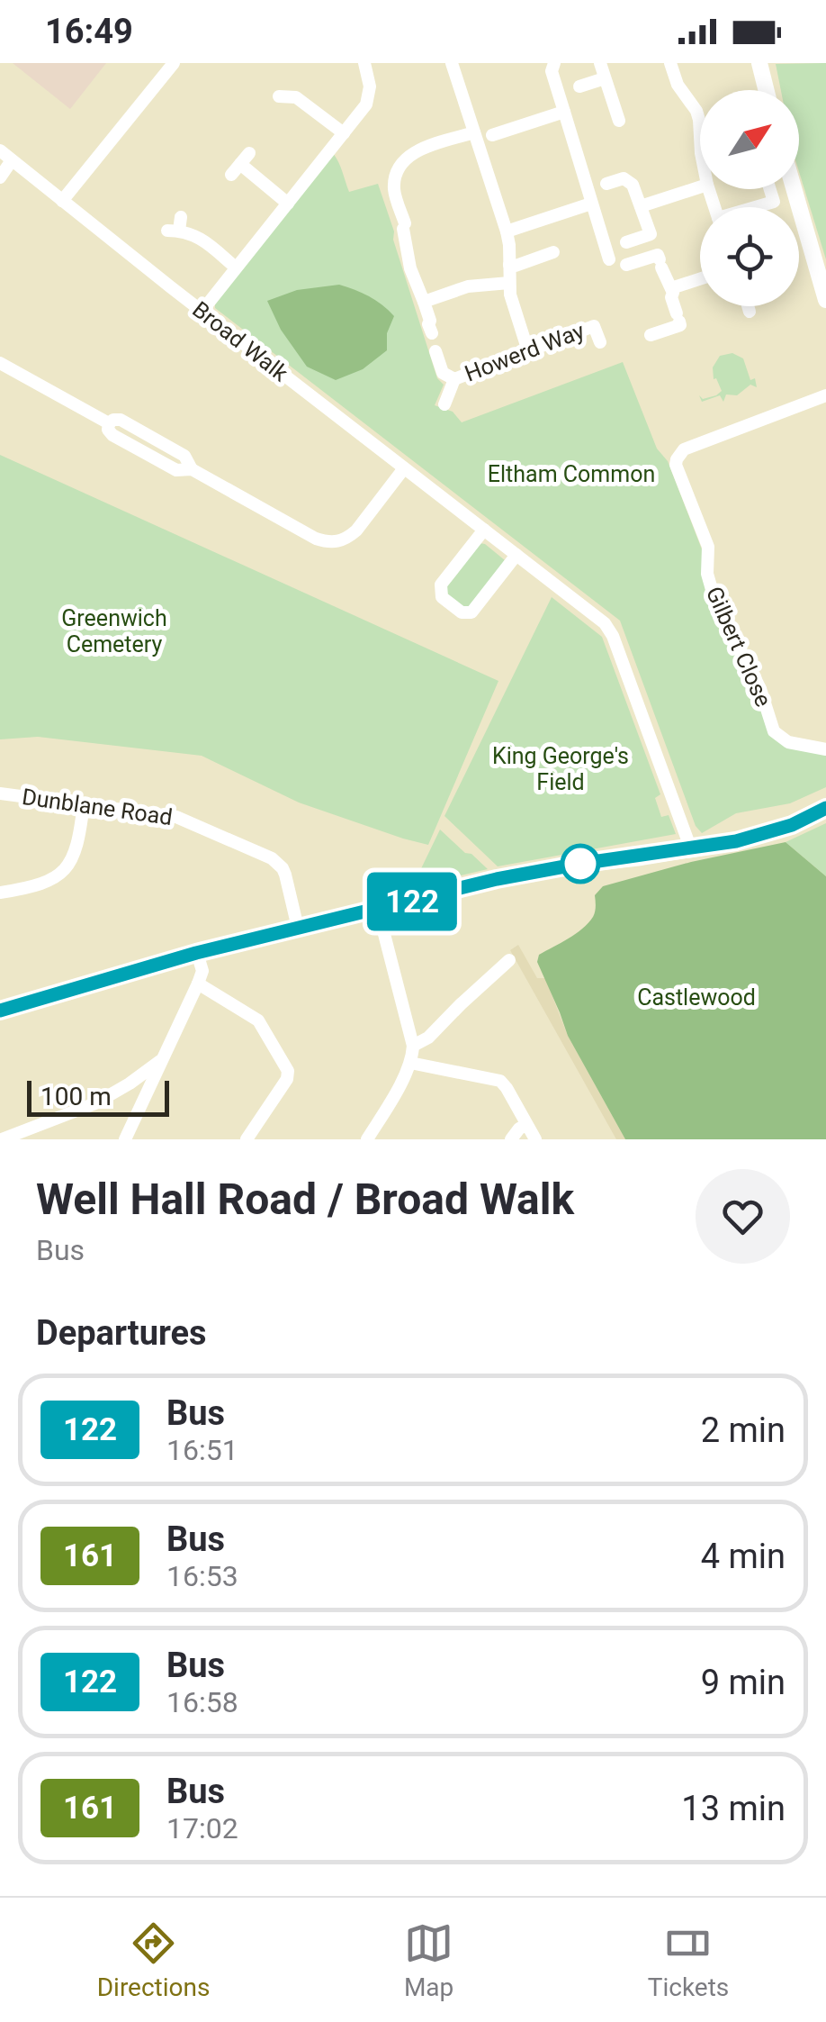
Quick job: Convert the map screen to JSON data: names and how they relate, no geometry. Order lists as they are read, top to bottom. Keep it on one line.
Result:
{"streets":{"street":["Broad Walk","Howerd Way","Gilbert Close","Dunblane Road"]},"parks":["Eltham Common","Greenwich Cemetery","King George's Field","Castlewood"],"lines":["bus line 122"],"scale_bar":"100 m","north":"top right","page":{"status":"16:49","on_map":"122","scale":"100 m","heading":[["Well Hall Road / Broad Walk","Bus"],"Departures"],"list":[{"mark":"122","name":"Bus","note":"16:51","value":"2 min"},{"mark":"161","name":"Bus","note":"16:53","value":"4 min"},{"mark":"122","name":"Bus","note":"16:58","value":"9 min"},{"mark":"161","name":"Bus","note":"17:02","value":"13 min"}],"tabs":["Directions","Map","Tickets"]}}
